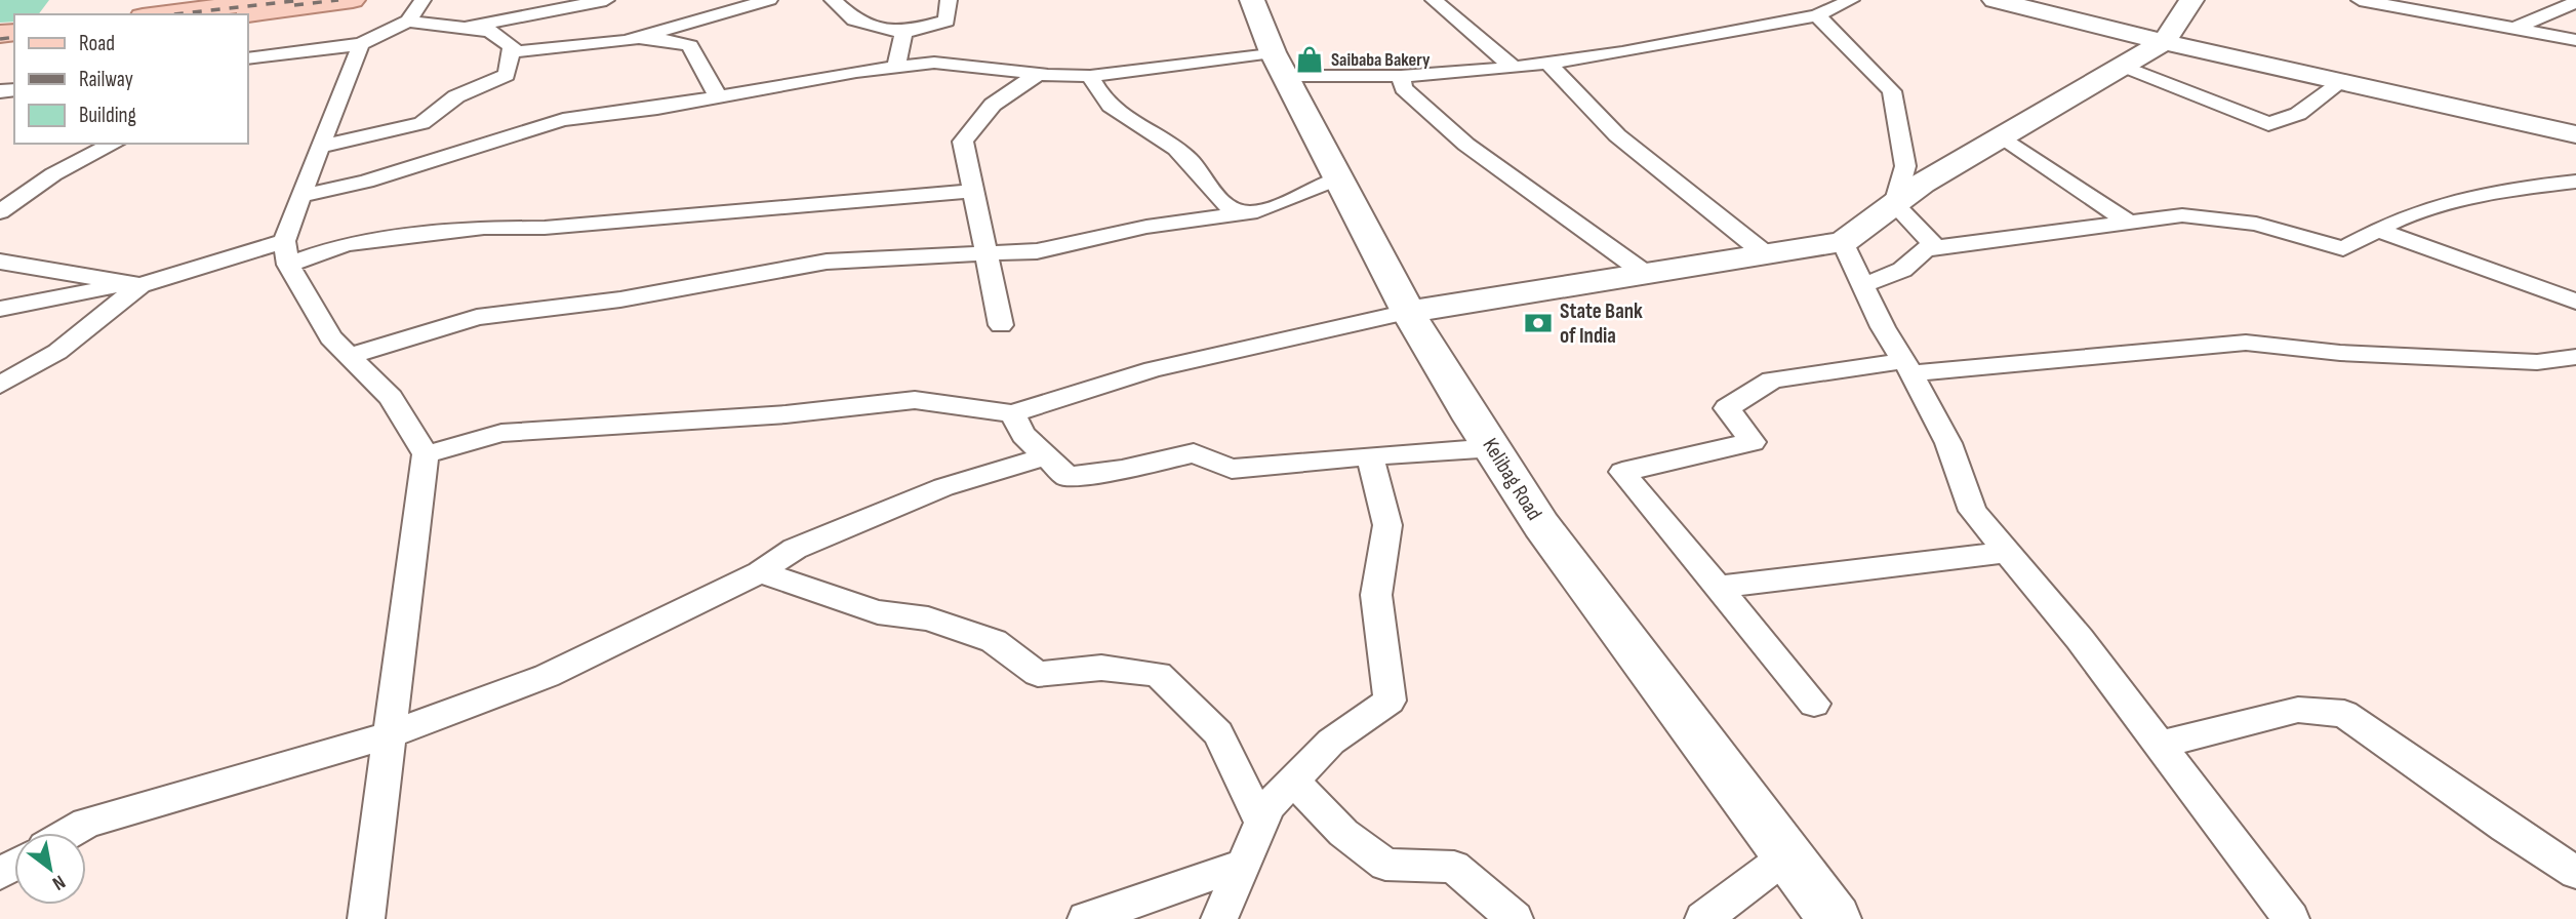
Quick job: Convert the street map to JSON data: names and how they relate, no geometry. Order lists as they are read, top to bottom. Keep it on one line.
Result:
{"streets":{"street":["Kelibag Road"]},"places":{"shop":["Saibaba Bakery"],"bank":["State Bank of India"]},"legend":["Road","Railway","Building"],"north":"bottom right"}
